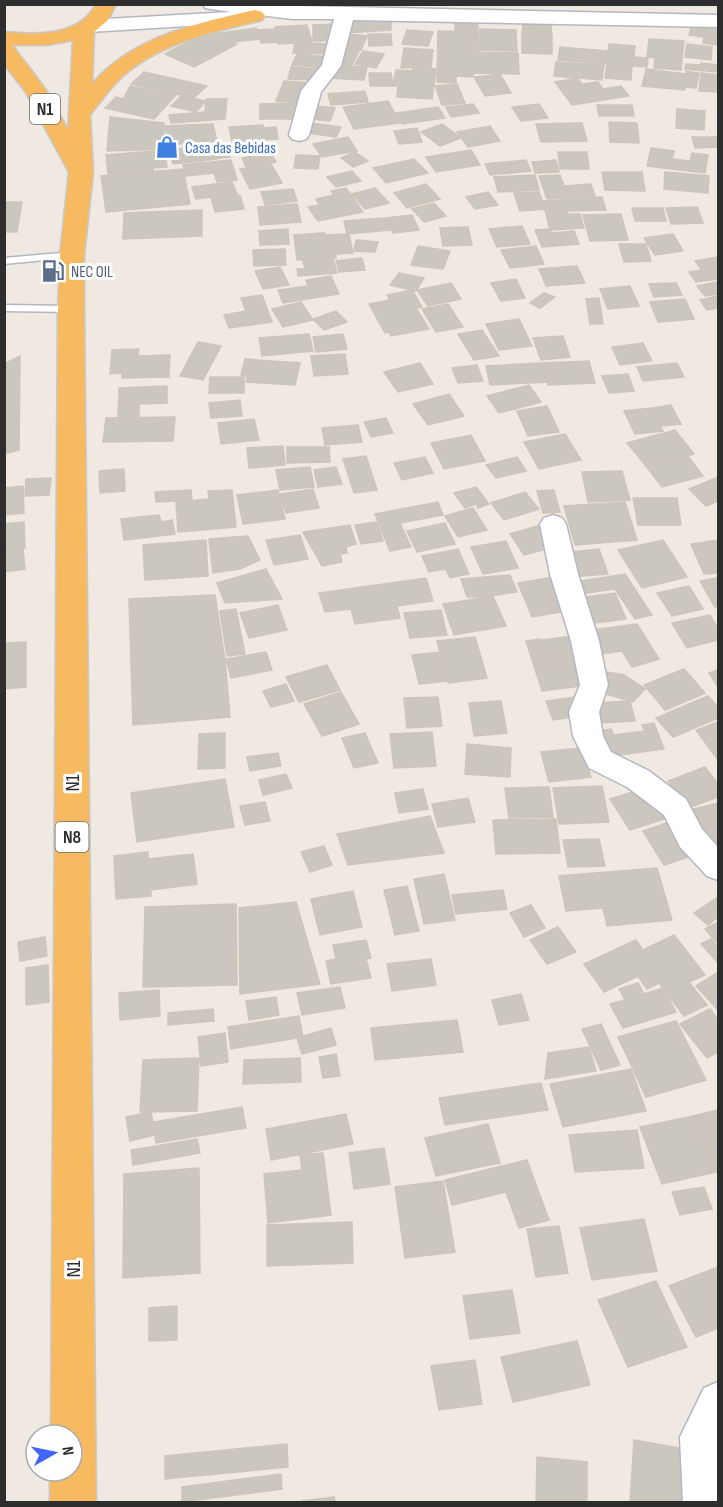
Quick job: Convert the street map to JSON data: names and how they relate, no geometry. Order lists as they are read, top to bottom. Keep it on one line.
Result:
{"streets":{"highway":["N1","N8"]},"places":{"shop":["Casa das Bebidas"],"fuel station":["NEC OIL"]},"north":"right"}
